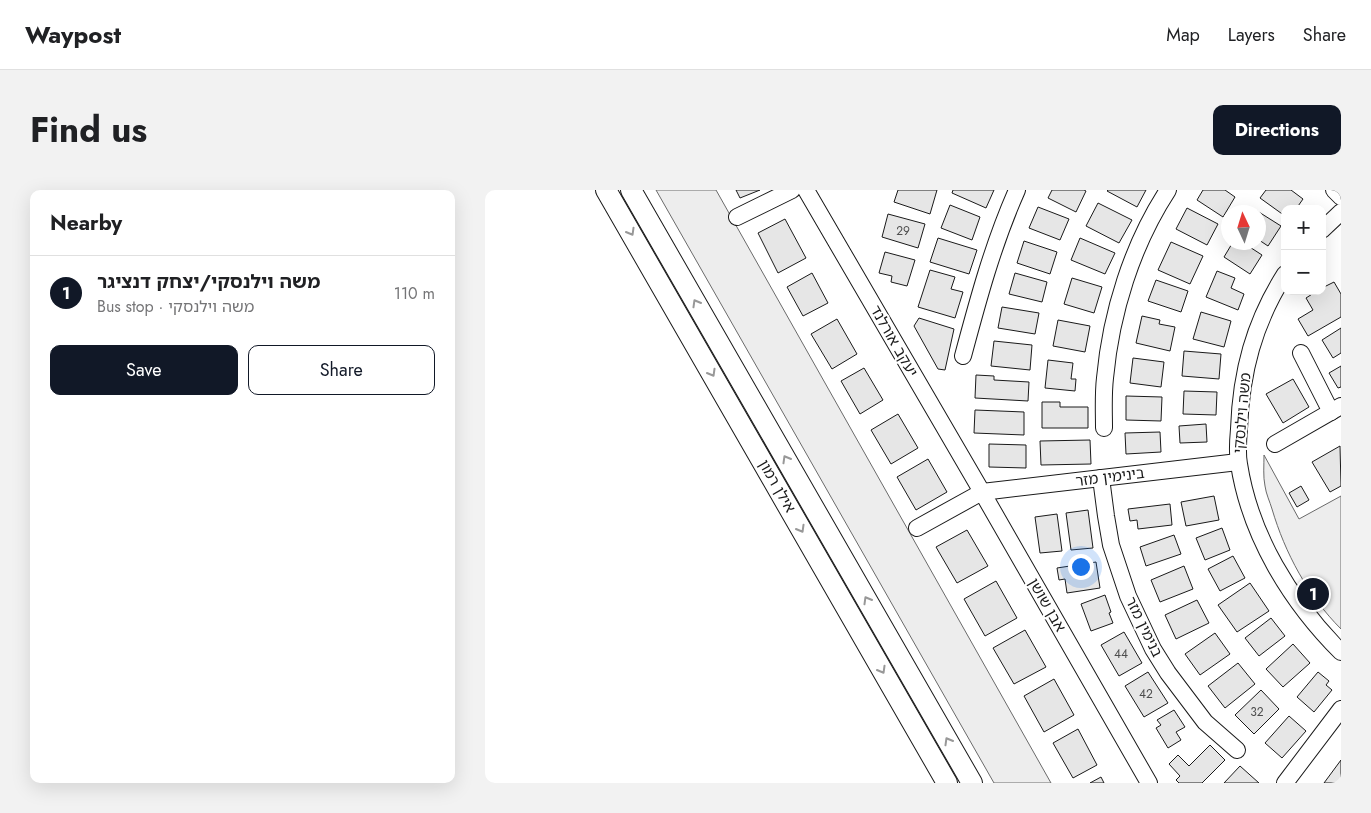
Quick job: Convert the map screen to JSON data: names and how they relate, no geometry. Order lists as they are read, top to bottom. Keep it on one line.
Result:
{"streets":{"main road":["אילן רמון"],"street":["יעקב אורלנד","משה וילנסקי","בינימין מזר","אבן שושן","בנימין מזר"]},"crossings":[["יעקב אורלנד","בינימין מזר"],["יעקב אורלנד","אבן שושן"],["משה וילנסקי","בינימין מזר"],["בינימין מזר","אבן שושן"],["בינימין מזר","בנימין מזר"]],"house_numbers":["29","44","42","32"],"north":"top","page":{"header":"Waypost","nav":["Map","Layers","Share"],"title":"Find us","buttons":["Directions",["Save","Share"]],"heading":"Nearby","map_buttons":["+","−"],"list":[{"mark":"1","name":"משה וילנסקי/יצחק דנציגר","note":"Bus stop · משה וילנסקי","value":"110 m"}],"pins":"1"}}
